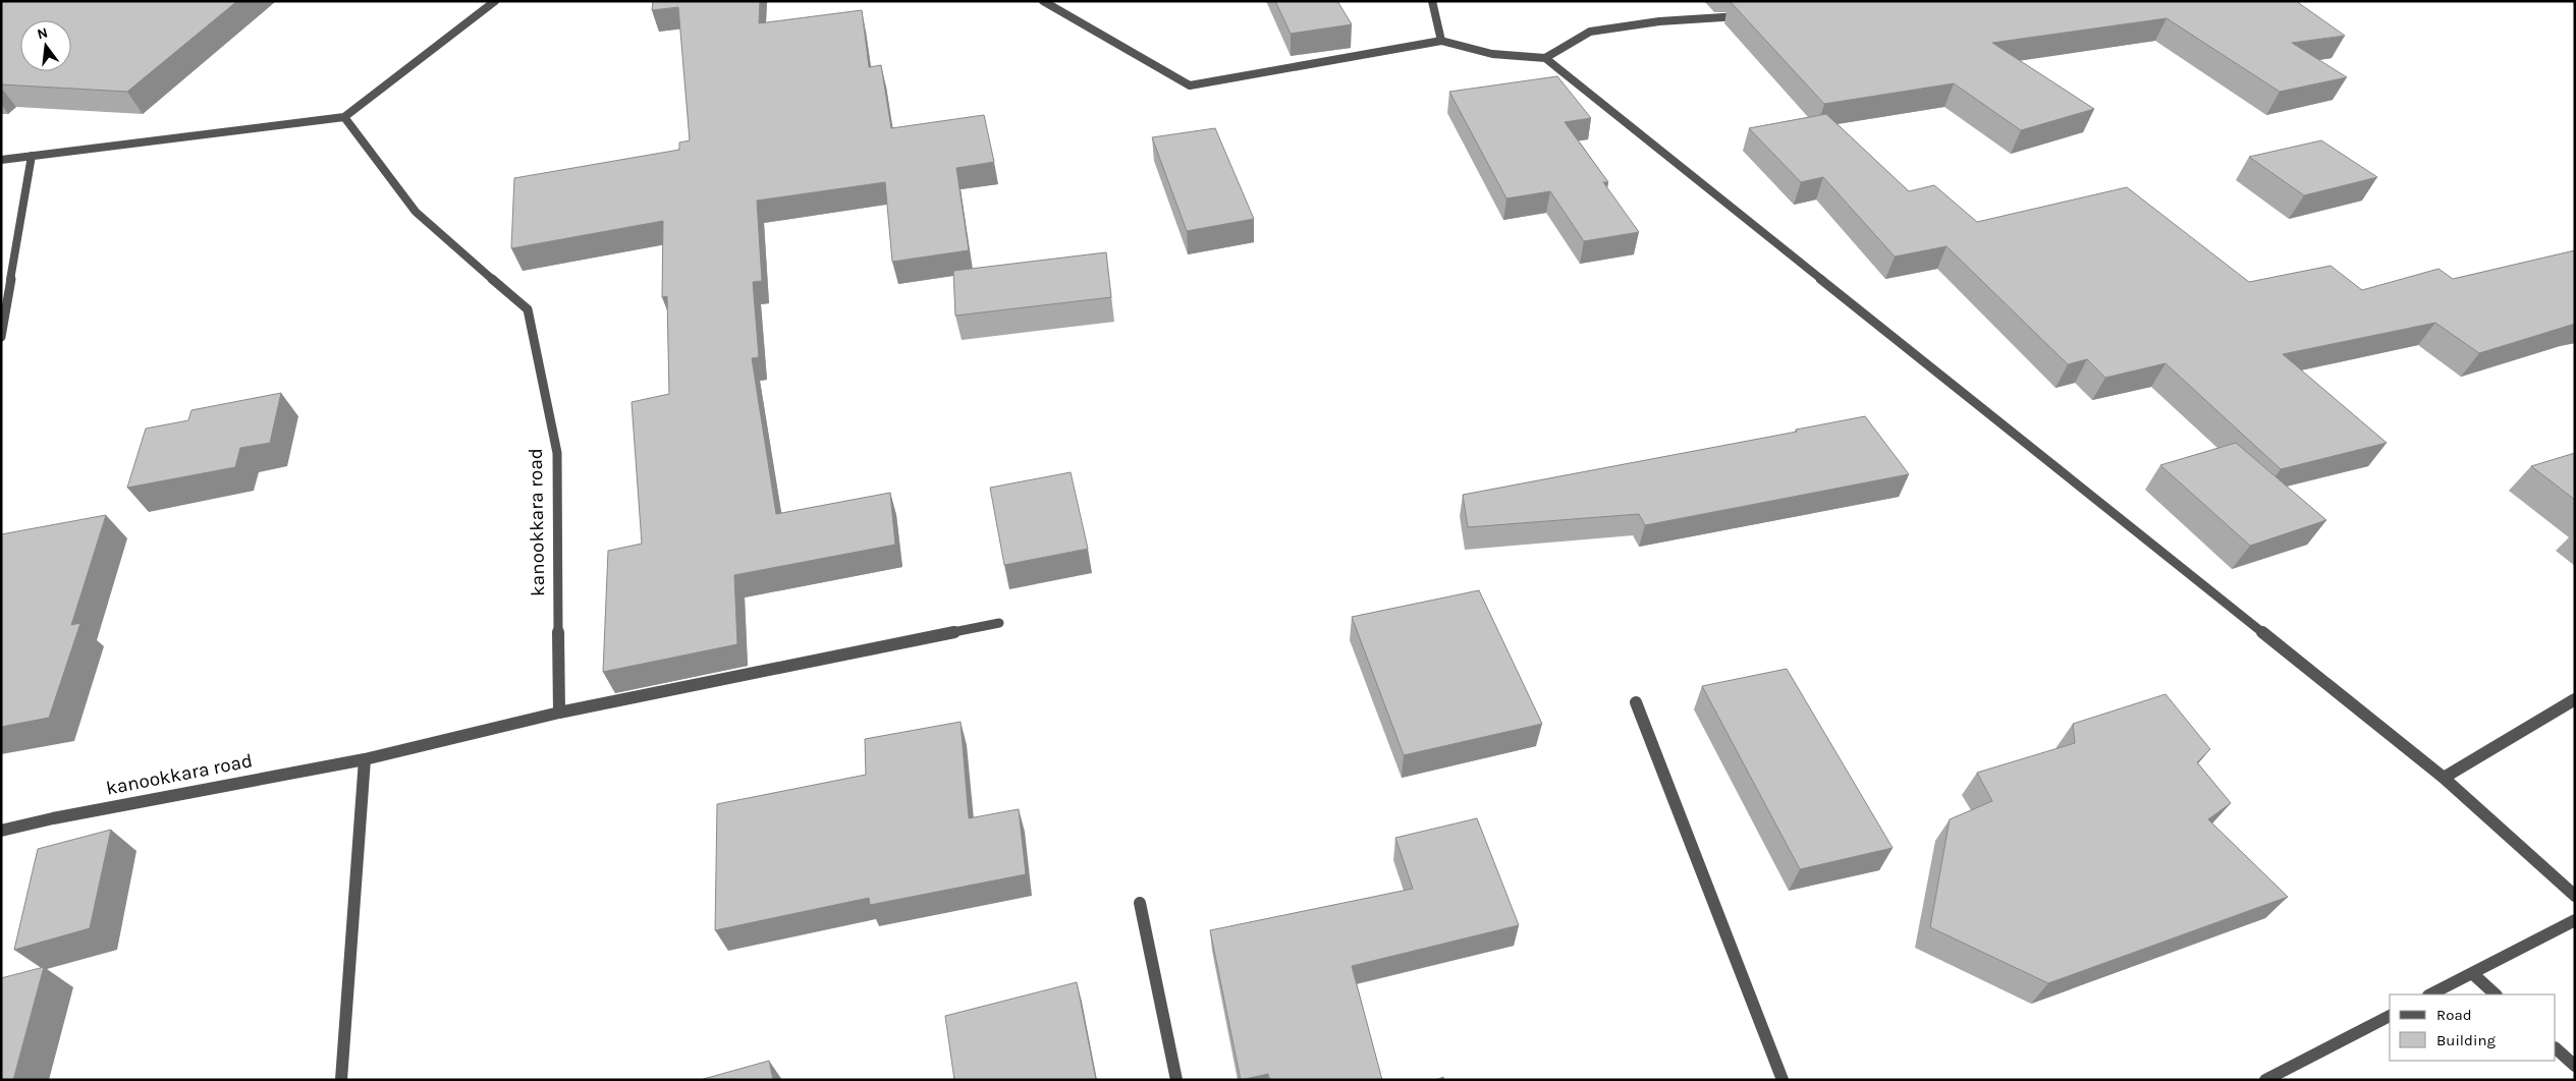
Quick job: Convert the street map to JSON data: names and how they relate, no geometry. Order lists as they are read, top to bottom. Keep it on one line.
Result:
{"streets":{"street":["kanookkara road"]},"legend":["Road","Building"],"north":"top"}
